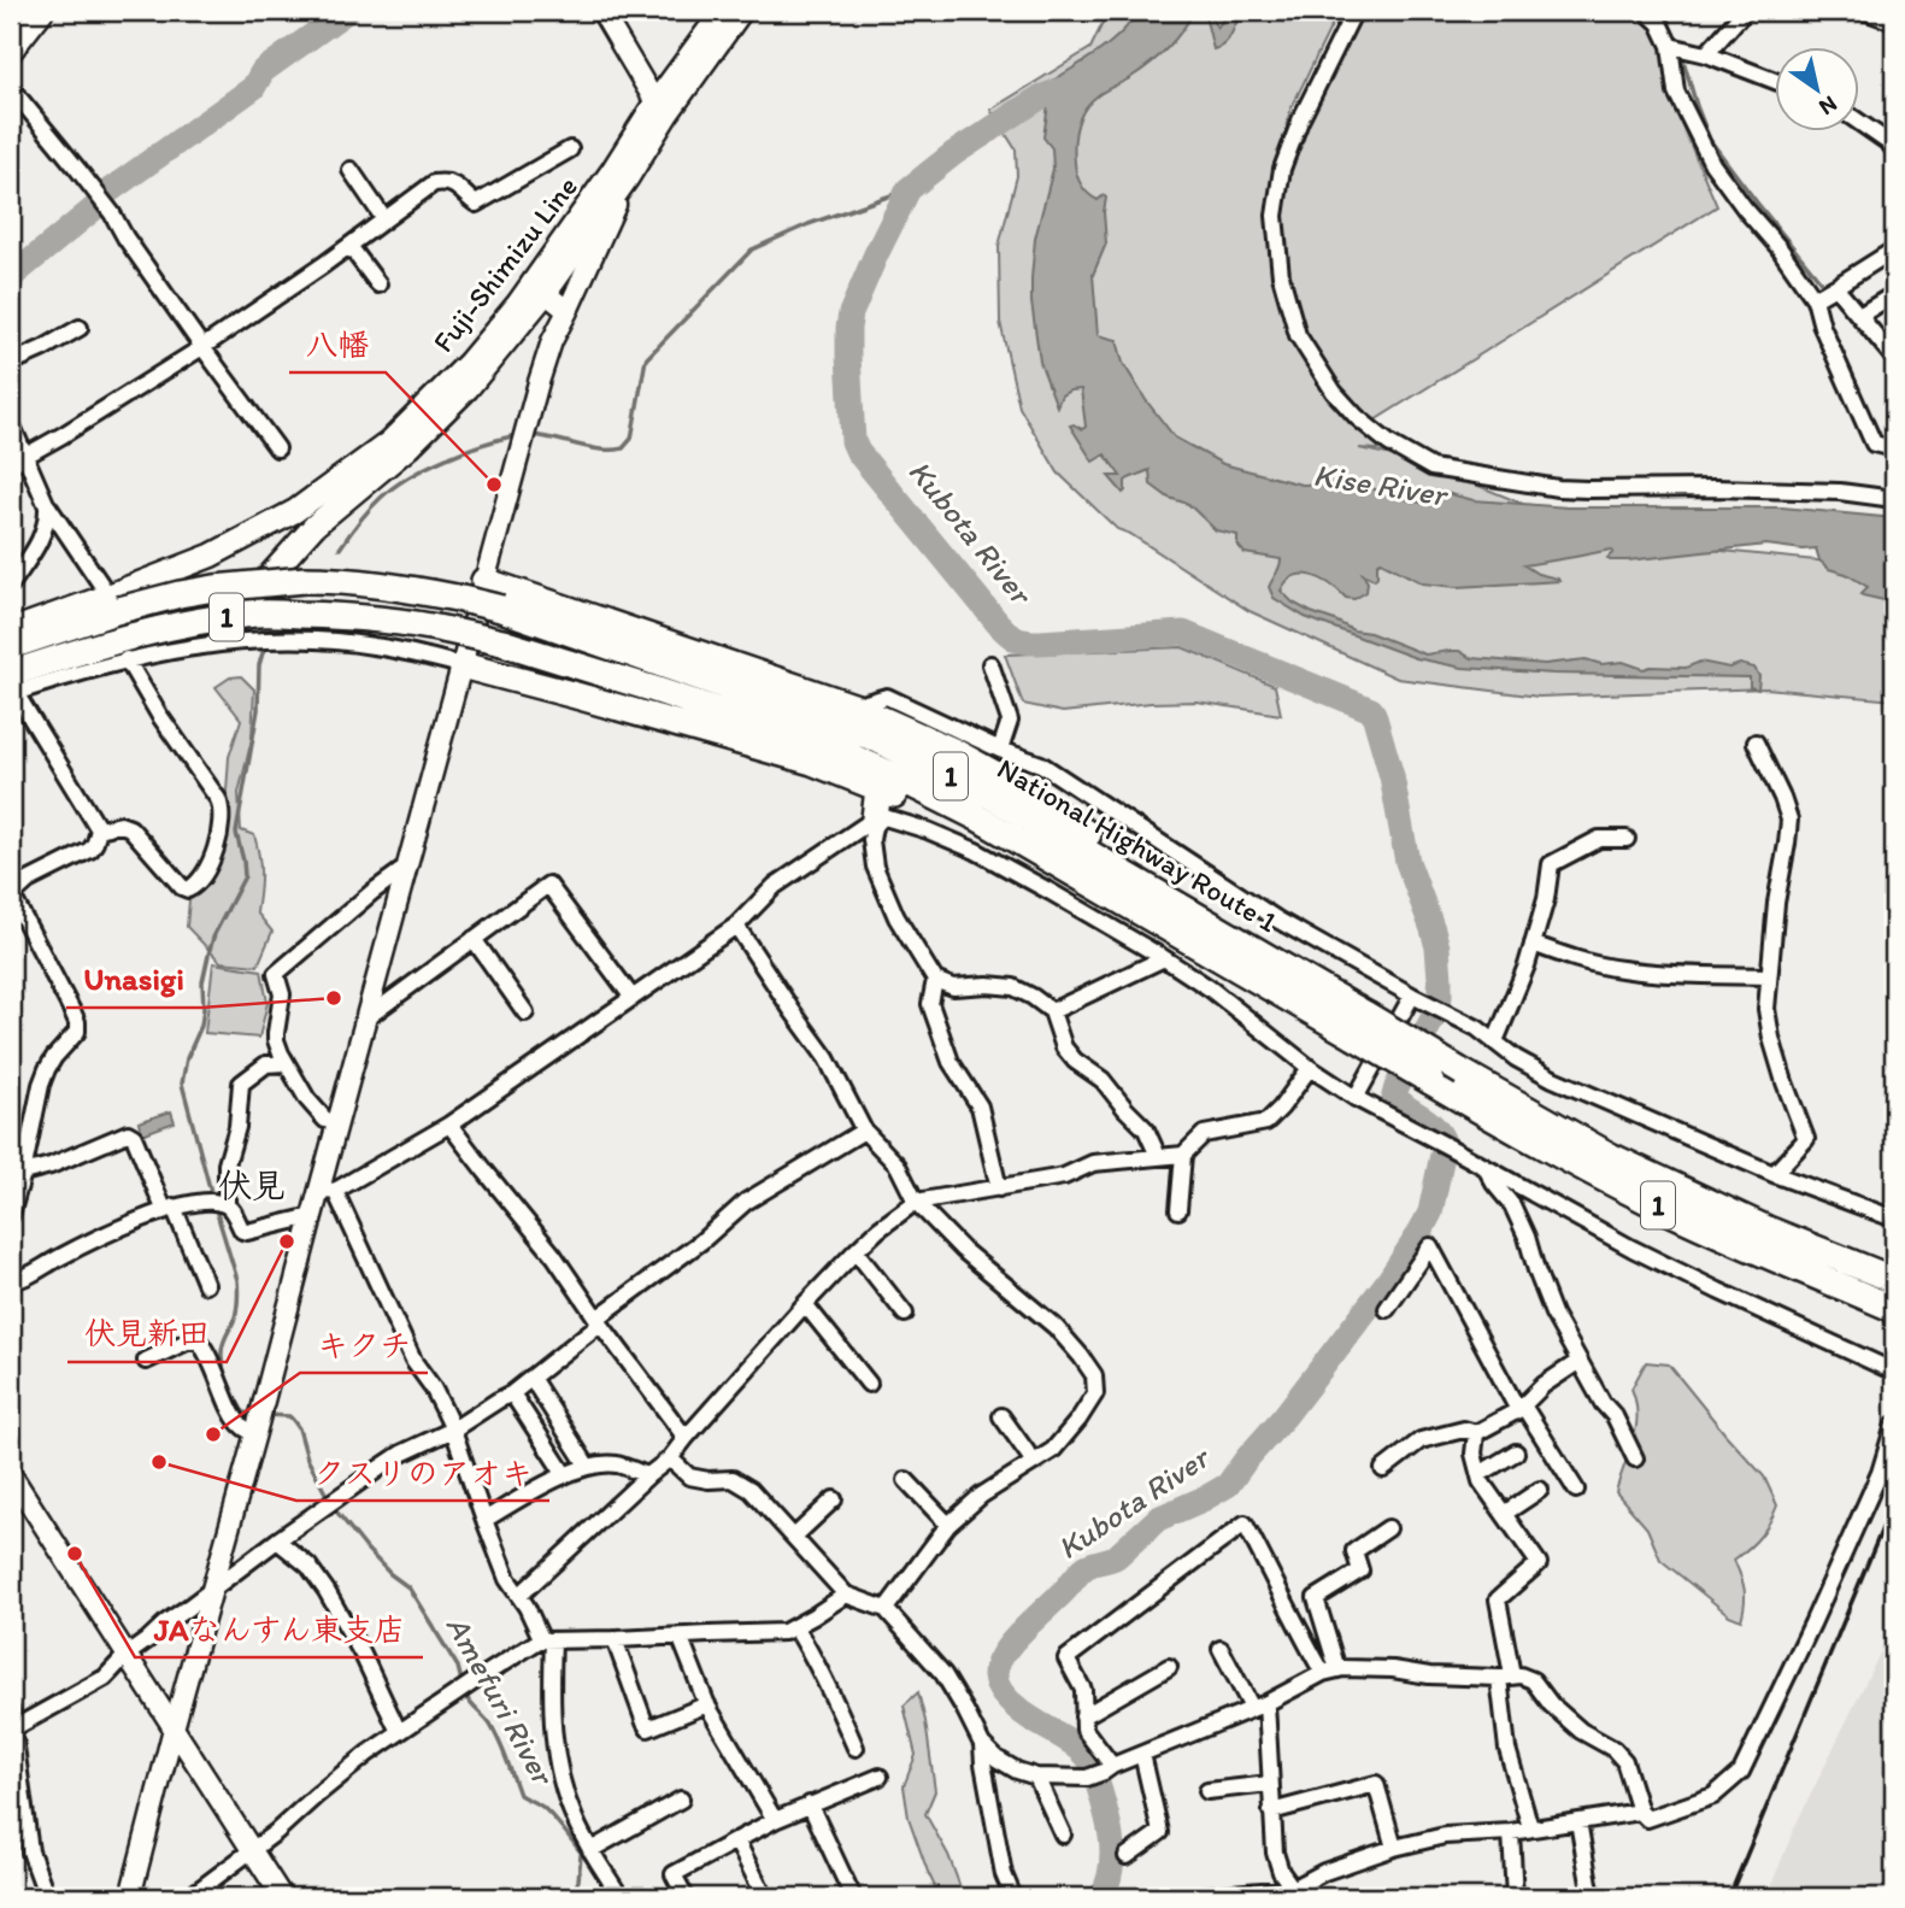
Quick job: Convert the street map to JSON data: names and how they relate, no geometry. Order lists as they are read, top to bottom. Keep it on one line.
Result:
{"streets":{"highway":["1","National Highway Route 1"],"main road":["Fuji-Shimizu Line"]},"crossings":[["Fuji-Shimizu Line","National Highway Route 1"]],"districts":["伏見"],"water":["Kise River","Kubota River","Amefuri River"],"places":["八幡","Unasigi","伏見新田","キクチ","クスリのアオキ","JAなんすん東支店"],"north":"bottom right"}
